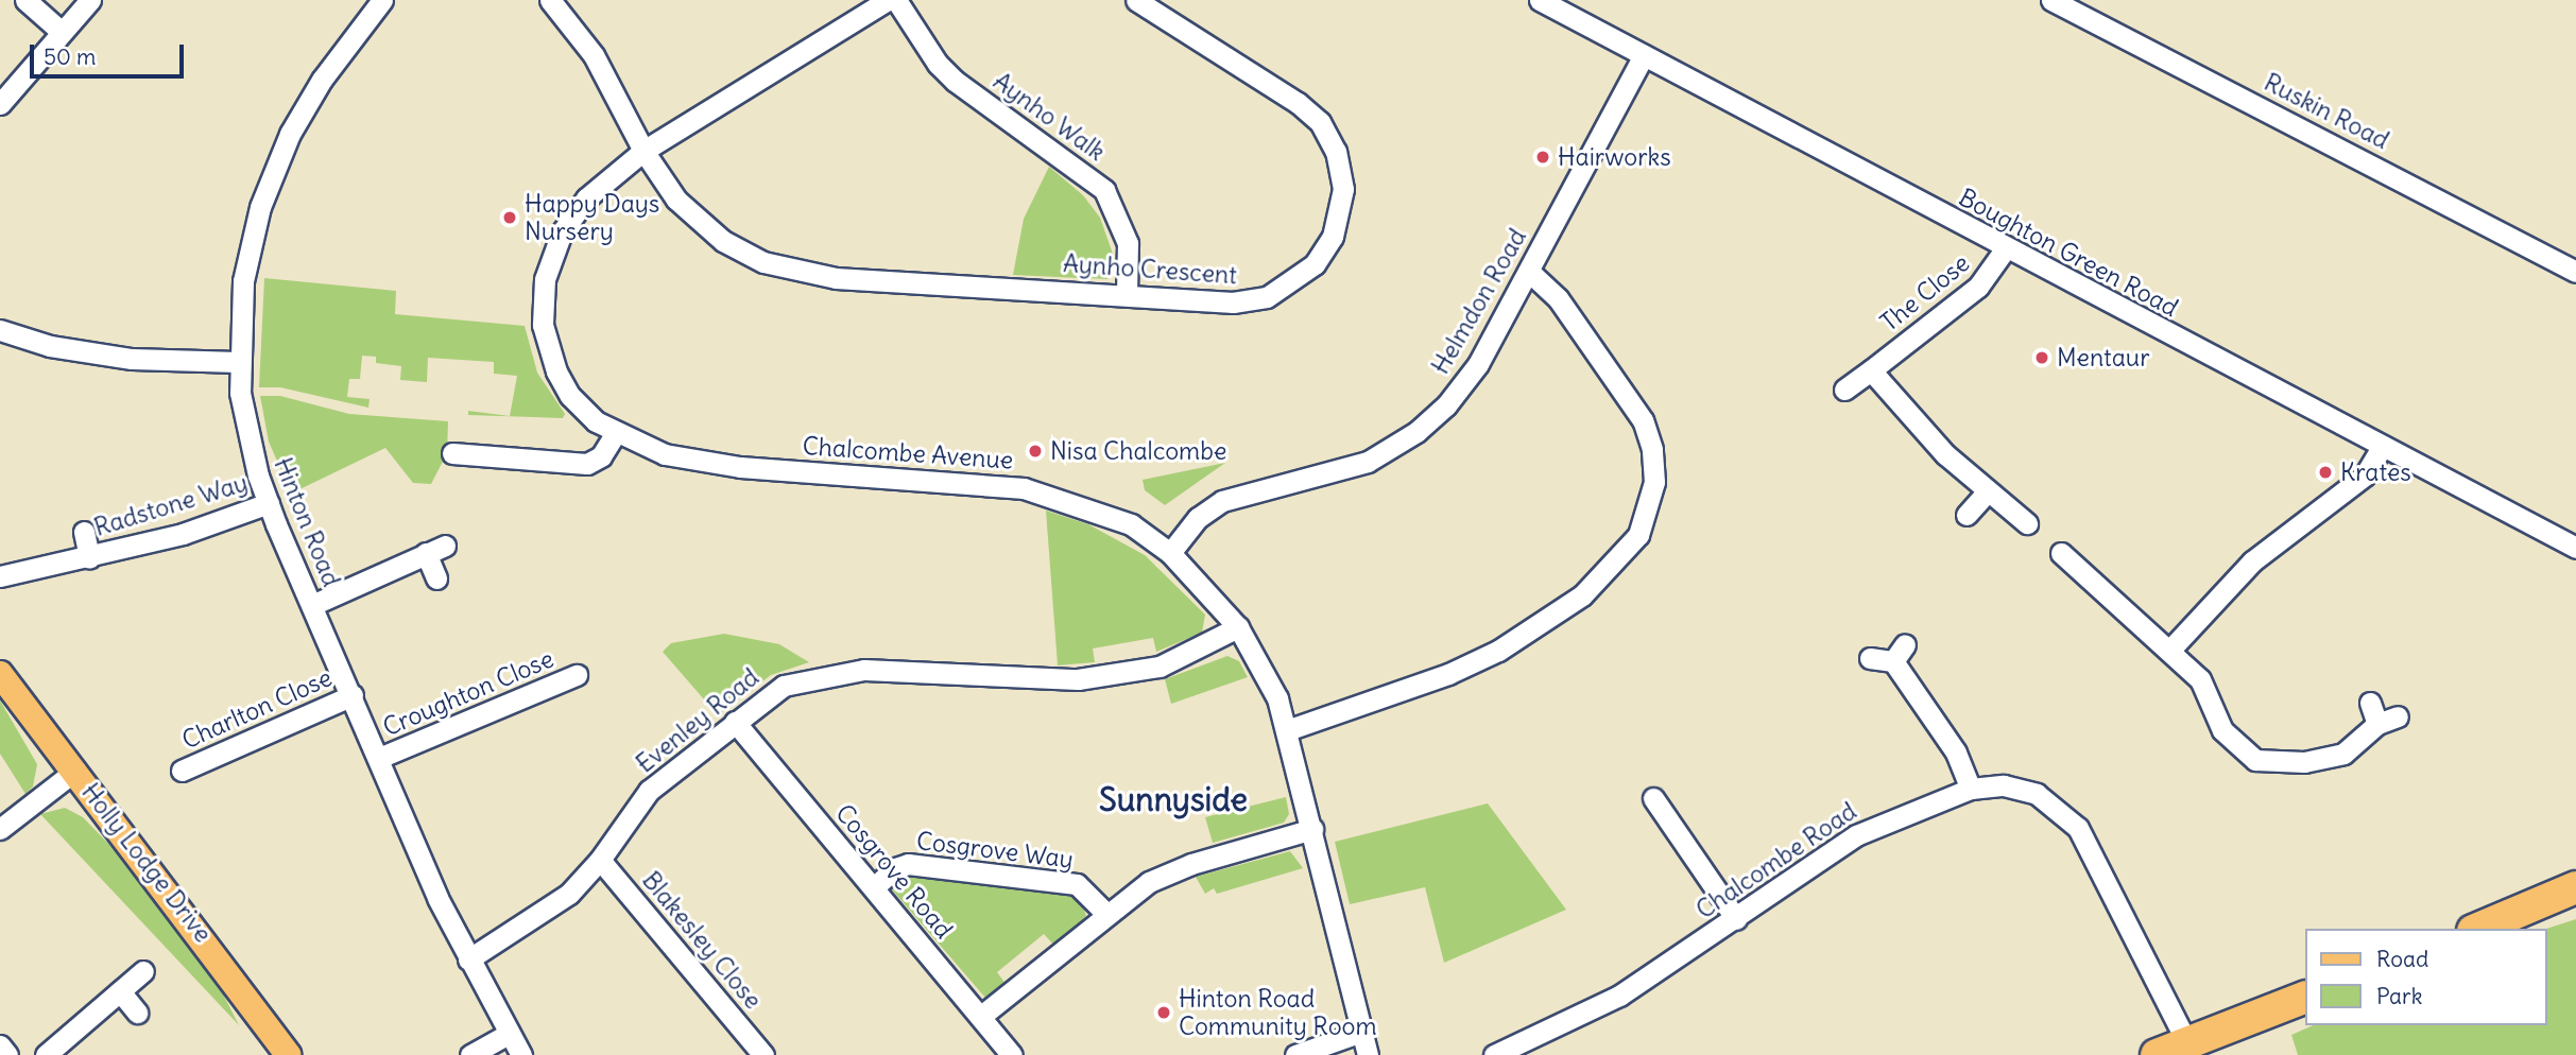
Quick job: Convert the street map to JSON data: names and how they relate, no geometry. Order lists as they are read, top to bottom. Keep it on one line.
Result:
{"streets":{"main road":["Holly Lodge Drive"],"street":["Ruskin Road","Aynho Walk","Boughton Green Road","Aynho Crescent","The Close","Helmdon Road","Chalcombe Avenue","Radstone Way","Hinton Road","Croughton Close","Charlton Close","Evenley Road","Cosgrove Way","Chalcombe Road","Cosgrove Road","Blakesley Close"]},"crossings":[["Aynho Walk","Aynho Crescent"],["Boughton Green Road","The Close"],["Boughton Green Road","Helmdon Road"],["Aynho Crescent","Chalcombe Avenue"],["Helmdon Road","Chalcombe Avenue"],["Chalcombe Avenue","Evenley Road"],["Radstone Way","Hinton Road"],["Hinton Road","Croughton Close"],["Hinton Road","Charlton Close"],["Hinton Road","Evenley Road"],["Evenley Road","Cosgrove Road"],["Evenley Road","Blakesley Close"],["Cosgrove Way","Cosgrove Road"]],"districts":["Sunnyside"],"places":["Hairworks","Happy Days Nursery","Mentaur","Nisa Chalcombe","Krates","Hinton Road Community Room"],"legend":["Road","Park"],"scale_bar":"50 m"}
